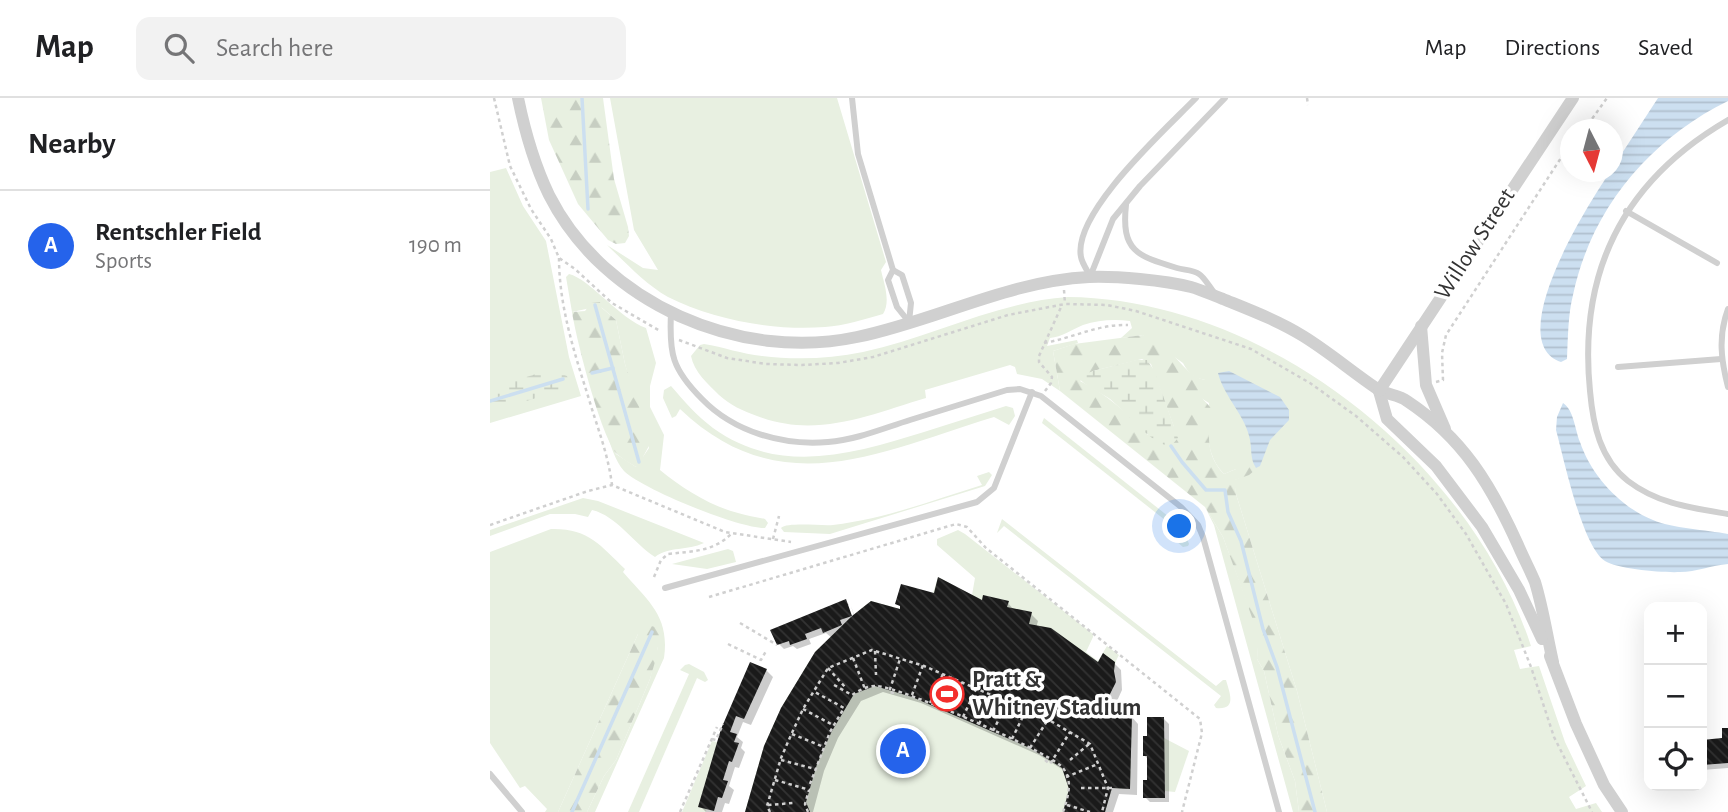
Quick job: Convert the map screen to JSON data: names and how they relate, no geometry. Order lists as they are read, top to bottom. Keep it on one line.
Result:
{"streets":{"street":["Willow Street"]},"places":{"sports":["Pratt & Whitney Stadium"]},"north":"bottom","page":{"header":"Map","search":"Search here","nav":["Map","Directions","Saved"],"heading":"Nearby","list":[{"mark":"A","name":"Rentschler Field","note":"Sports","value":"190 m"}],"map_buttons":["+","−"],"pins":"A"}}
